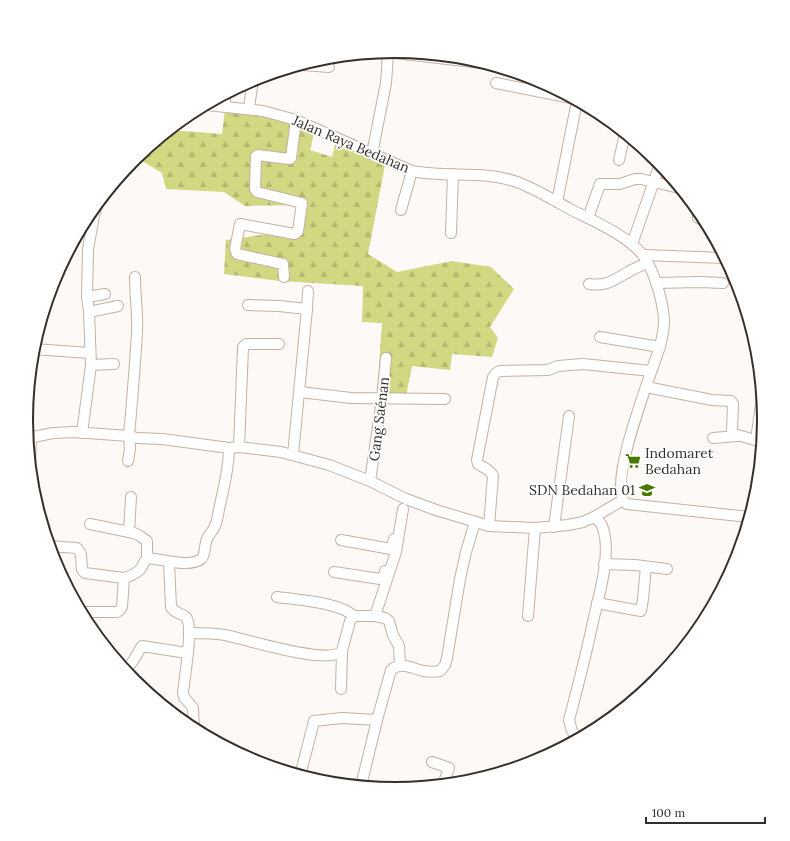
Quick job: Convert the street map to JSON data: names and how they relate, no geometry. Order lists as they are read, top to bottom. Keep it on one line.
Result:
{"streets":{"street":["Jalan Raya Bedahan","Gang Saénan"]},"places":{"supermarket":["Indomaret Bedahan"],"school or university":["SDN Bedahan 01"]},"scale_bar":"100 m"}
